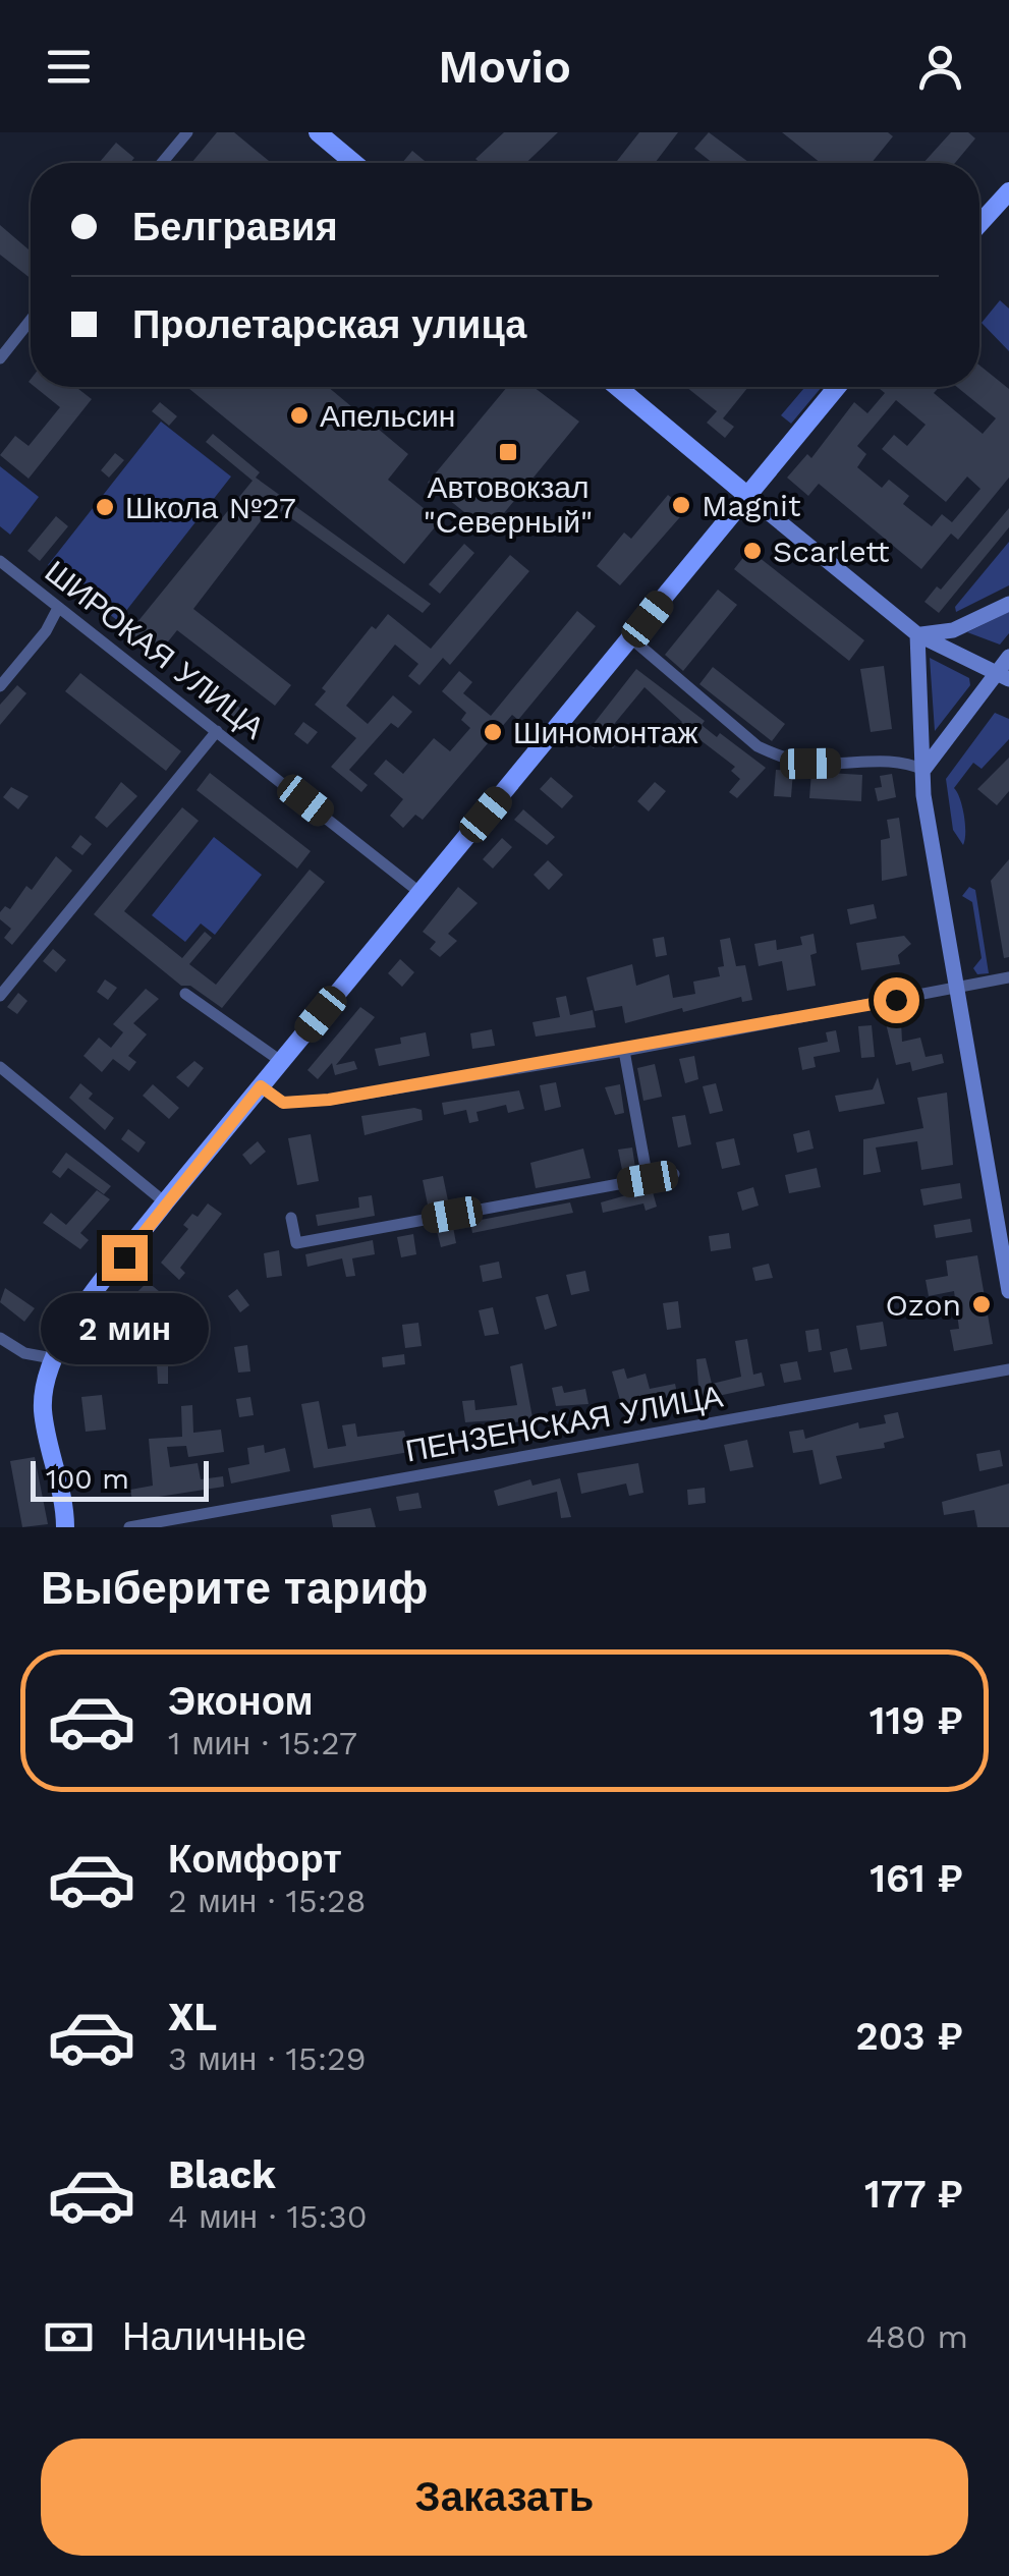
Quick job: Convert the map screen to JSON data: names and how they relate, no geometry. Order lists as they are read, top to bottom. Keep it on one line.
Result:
{"streets":{"street":["ШИРОКАЯ УЛИЦА","ПЕНЗЕНСКАЯ УЛИЦА"]},"places":{"other":["Апельсин","Magnit","Школа №27","Scarlett","Шиномонтаж","Ozon"],"transit":["Автовокзал \"Северный\""]},"scale_bar":"100 m","page":{"header":"Movio","banner":["Белгравия","Пролетарская улица"],"bubble":"2 мин","scale":"100 m","heading":"Выберите тариф","list":[{"name":"Эконом","note":"1 мин · 15:27","value":"119 ₽"},{"name":"Комфорт","note":"2 мин · 15:28","value":"161 ₽"},{"name":"XL","note":"3 мин · 15:29","value":"203 ₽"},{"name":"Black","note":"4 мин · 15:30","value":"177 ₽"}],"pay":["Наличные","480 m"],"buttons":"Заказать"}}
